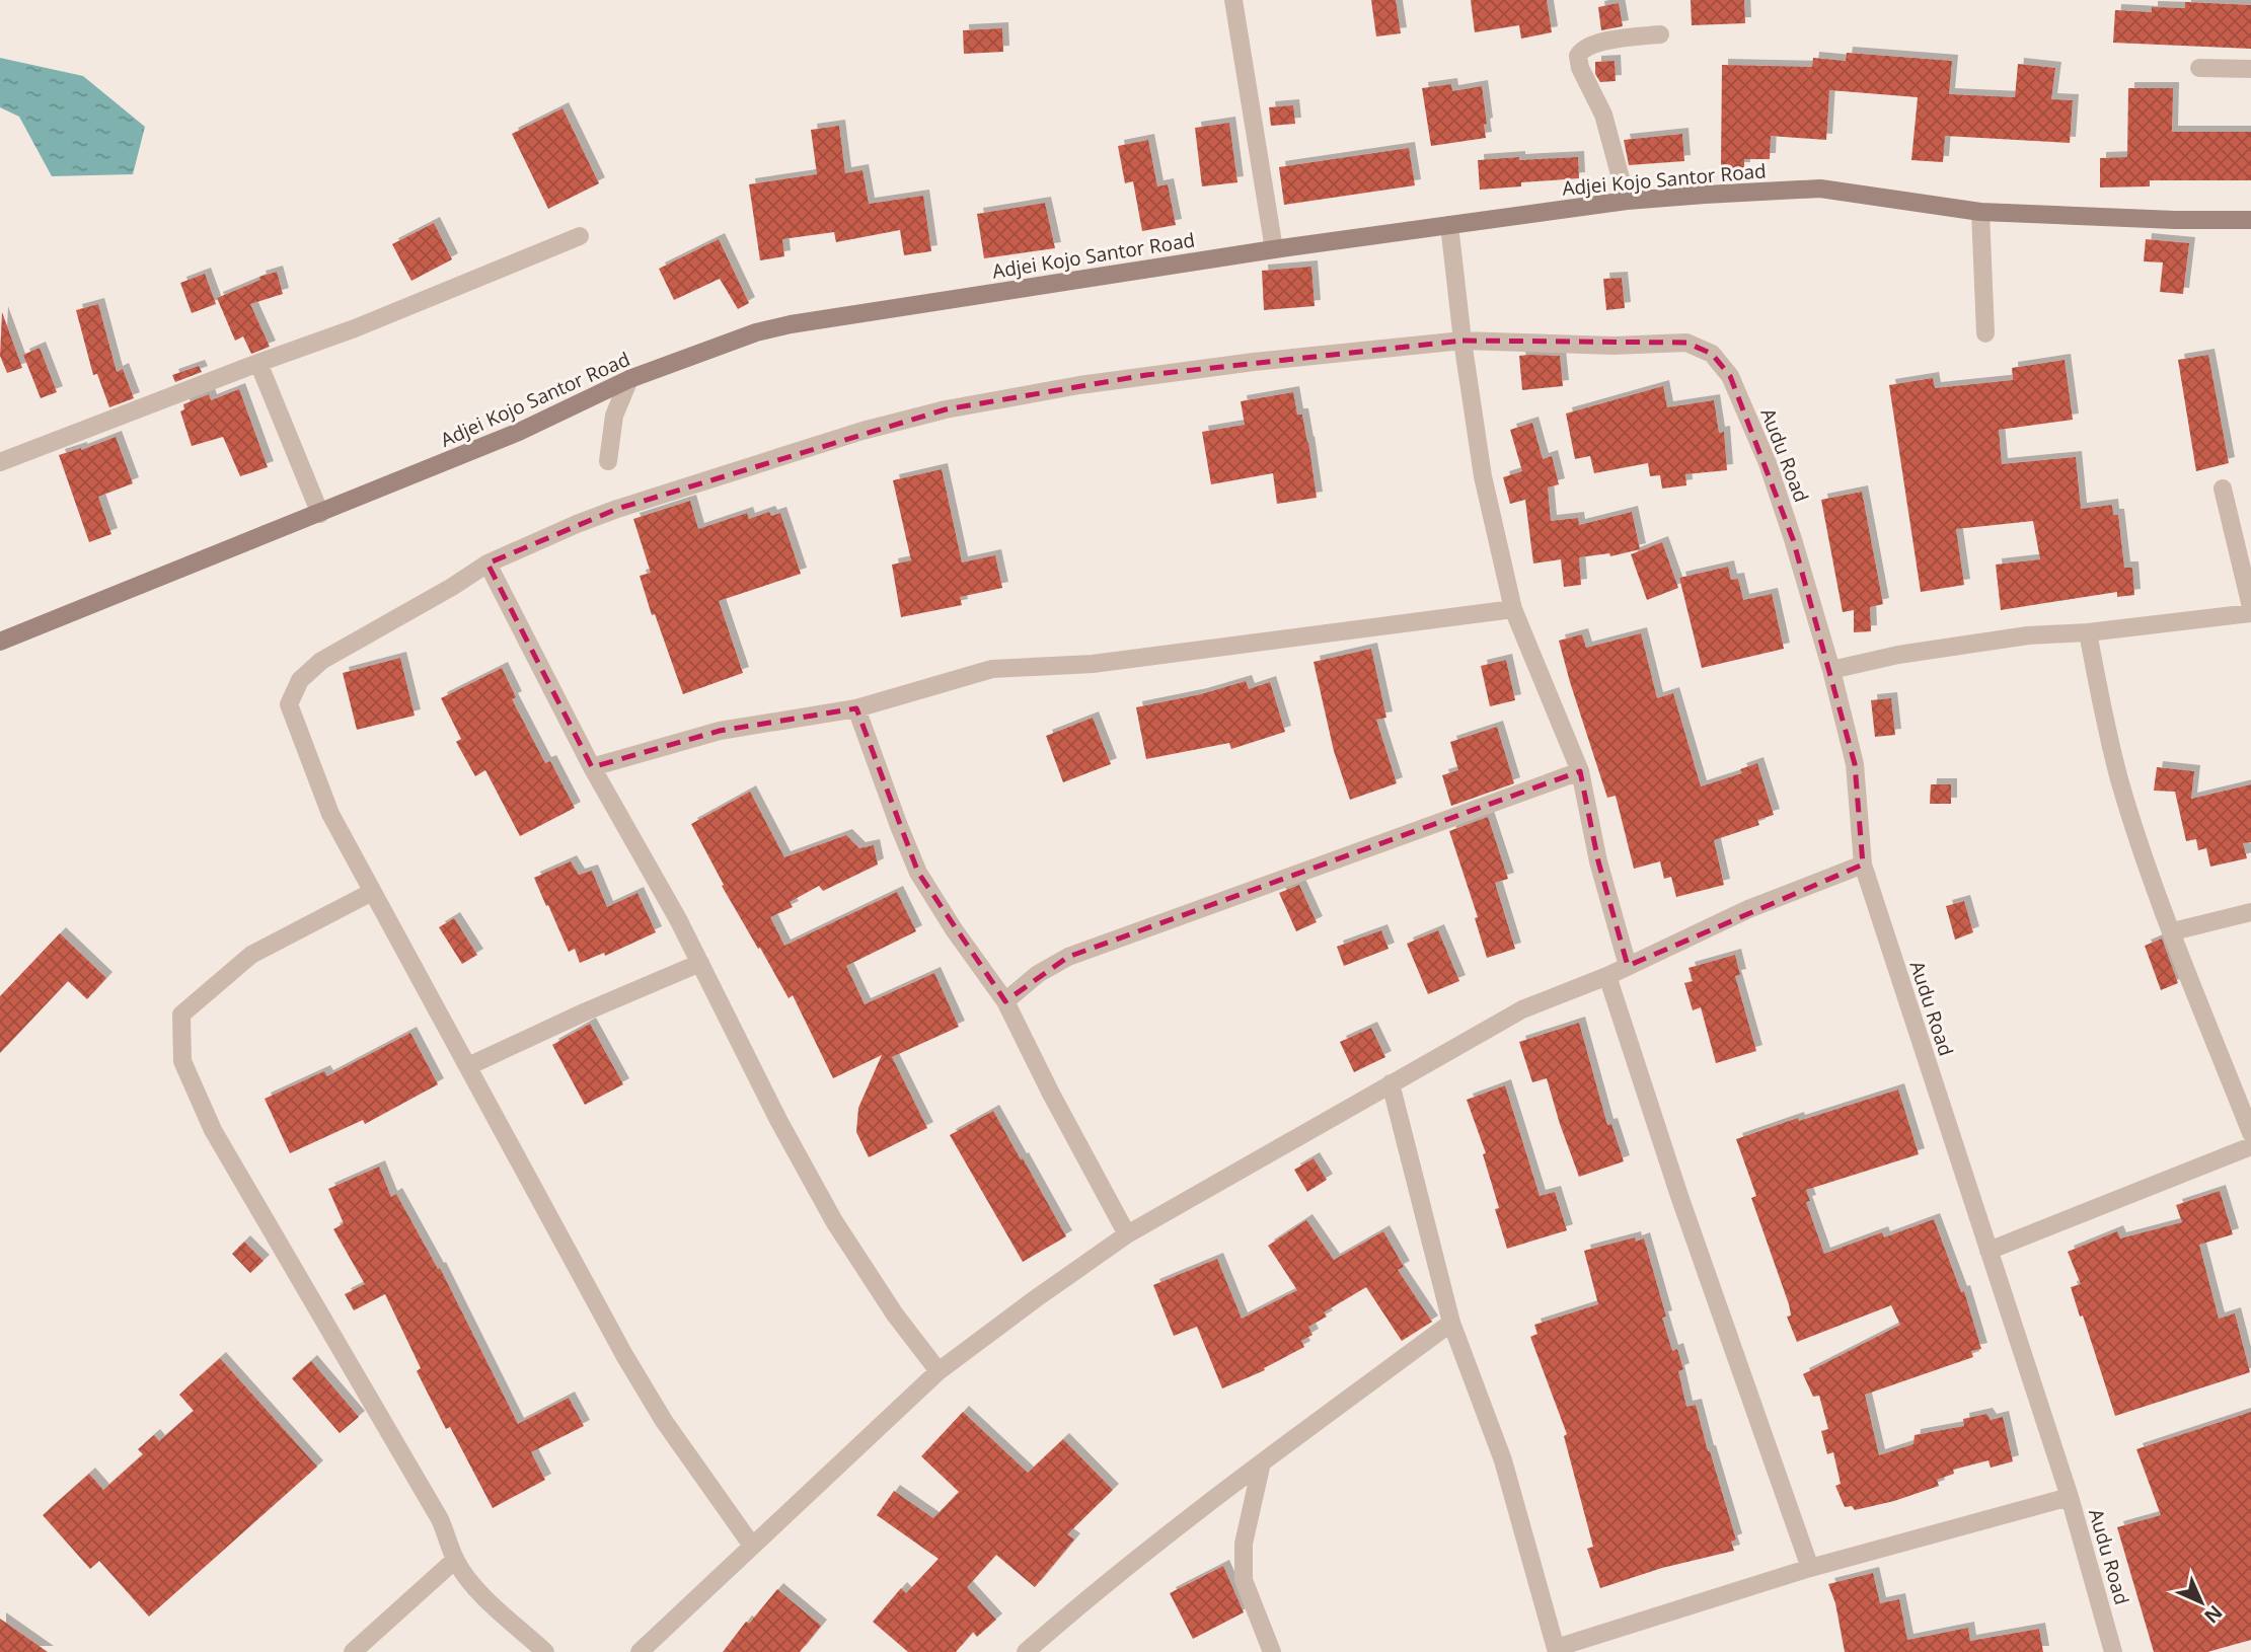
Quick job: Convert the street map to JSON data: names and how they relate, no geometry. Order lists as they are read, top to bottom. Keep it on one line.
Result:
{"streets":{"street":["Adjei Kojo Santor Road","Audu Road"]},"north":"bottom right"}
